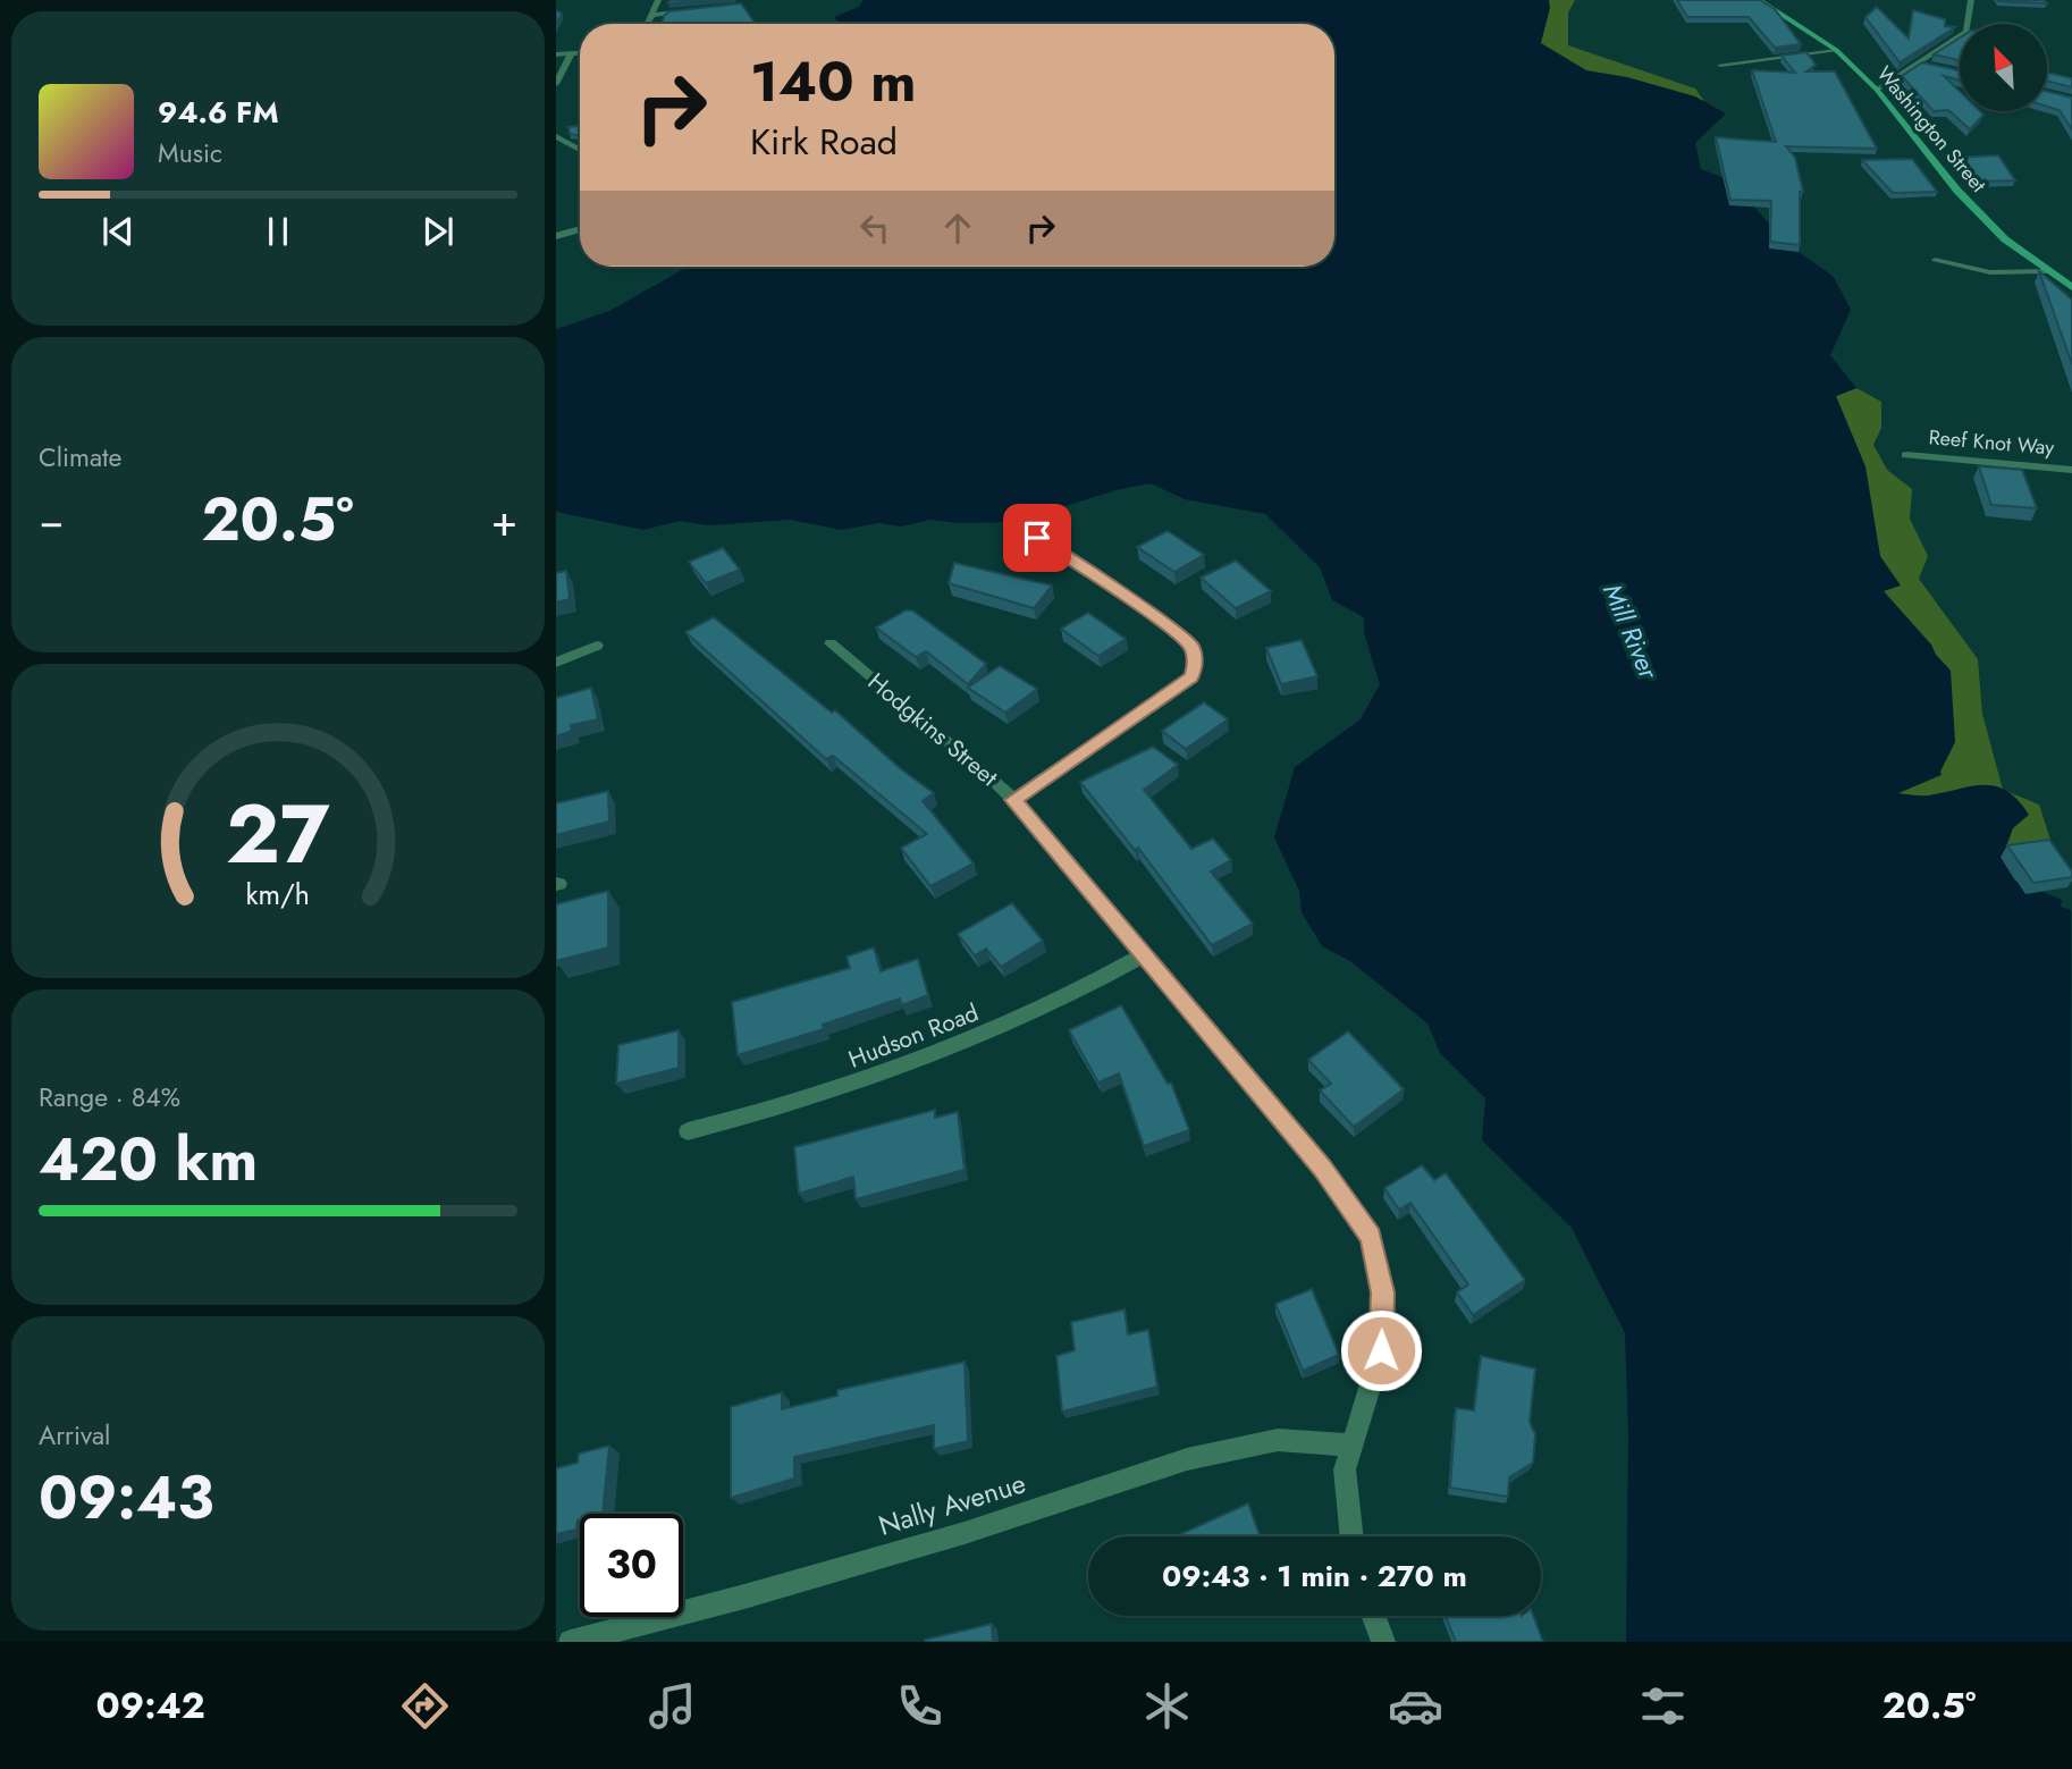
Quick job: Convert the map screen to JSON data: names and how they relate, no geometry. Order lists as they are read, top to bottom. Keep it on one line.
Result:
{"streets":{"main road":["Washington Street"],"street":["Reef Knot Way","Hodgkins Street","Hudson Road","Nally Avenue"]},"crossings":[["Hodgkins Street","Hudson Road"],["Hodgkins Street","Nally Avenue"]],"water":["Mill River"],"north":"top left","page":{"turn":["140 m","Kirk Road"],"song":["94.6 FM","Music"],"tile":["Climate",["Range · 84%","420 km"],["Arrival","09:43"]],"heat":["−","20.5°","+"],"limit":"30","trip":"09:43 · 1 min · 270 m","tabs":["09:42","20.5°"],"gauge":["27","km/h"]}}
